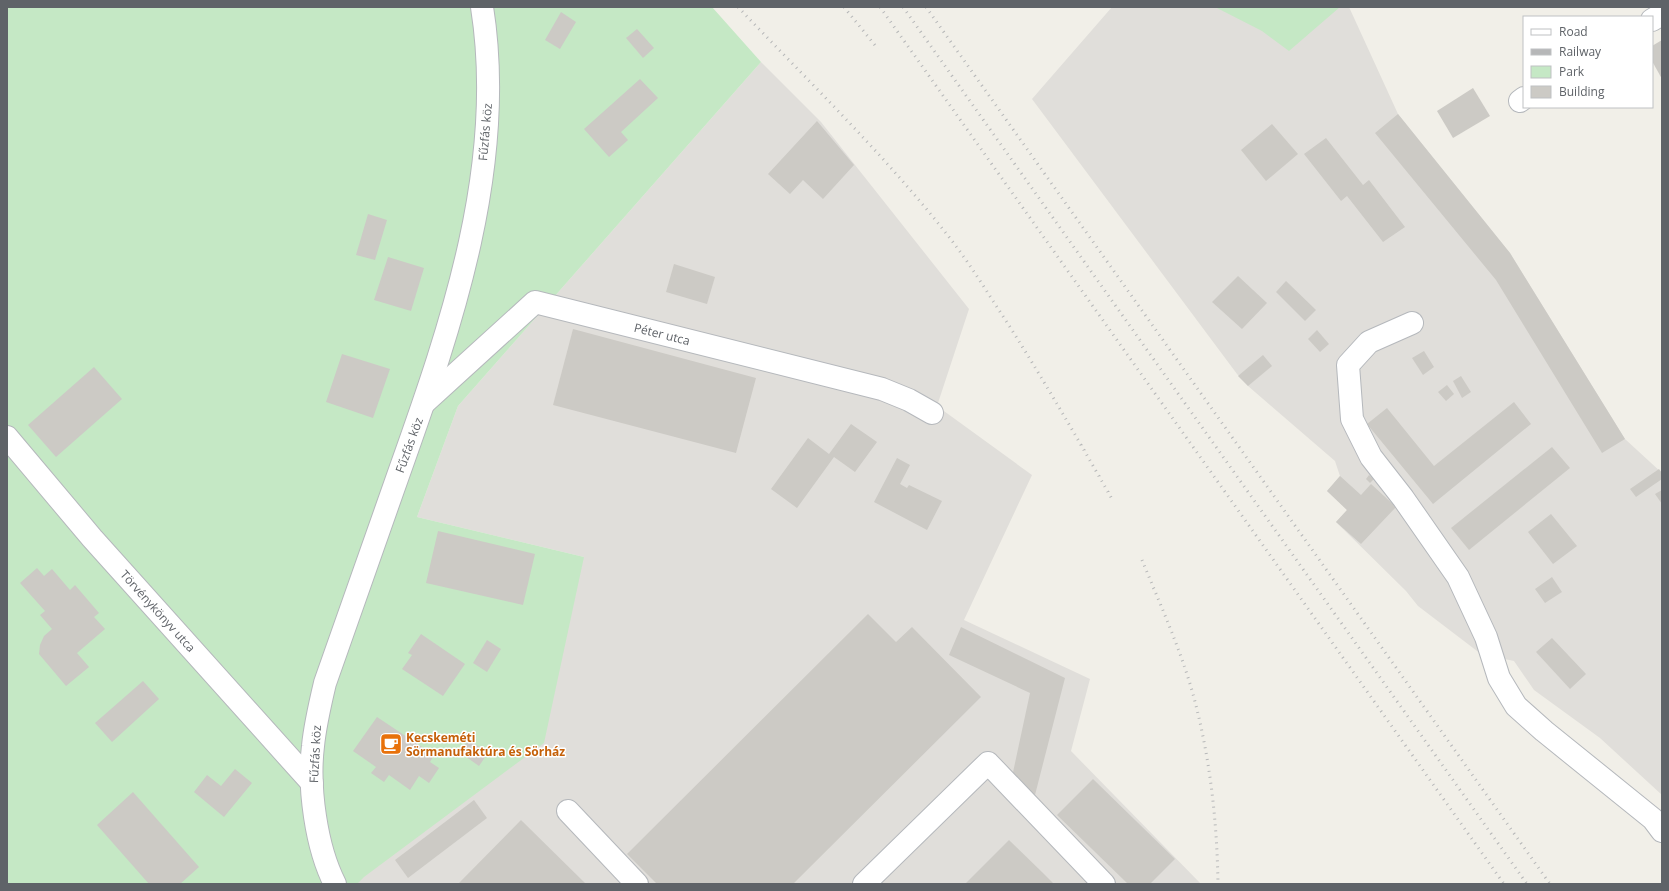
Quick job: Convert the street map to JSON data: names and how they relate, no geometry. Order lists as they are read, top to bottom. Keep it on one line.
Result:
{"streets":{"street":["Fűzfás köz","Péter utca","Törvénykönyv utca"]},"crossings":[["Fűzfás köz","Péter utca"],["Fűzfás köz","Törvénykönyv utca"]],"places":{"cafe":["Kecskeméti Sörmanufaktúra és Sörház"]},"legend":["Road","Railway","Park","Building"]}
